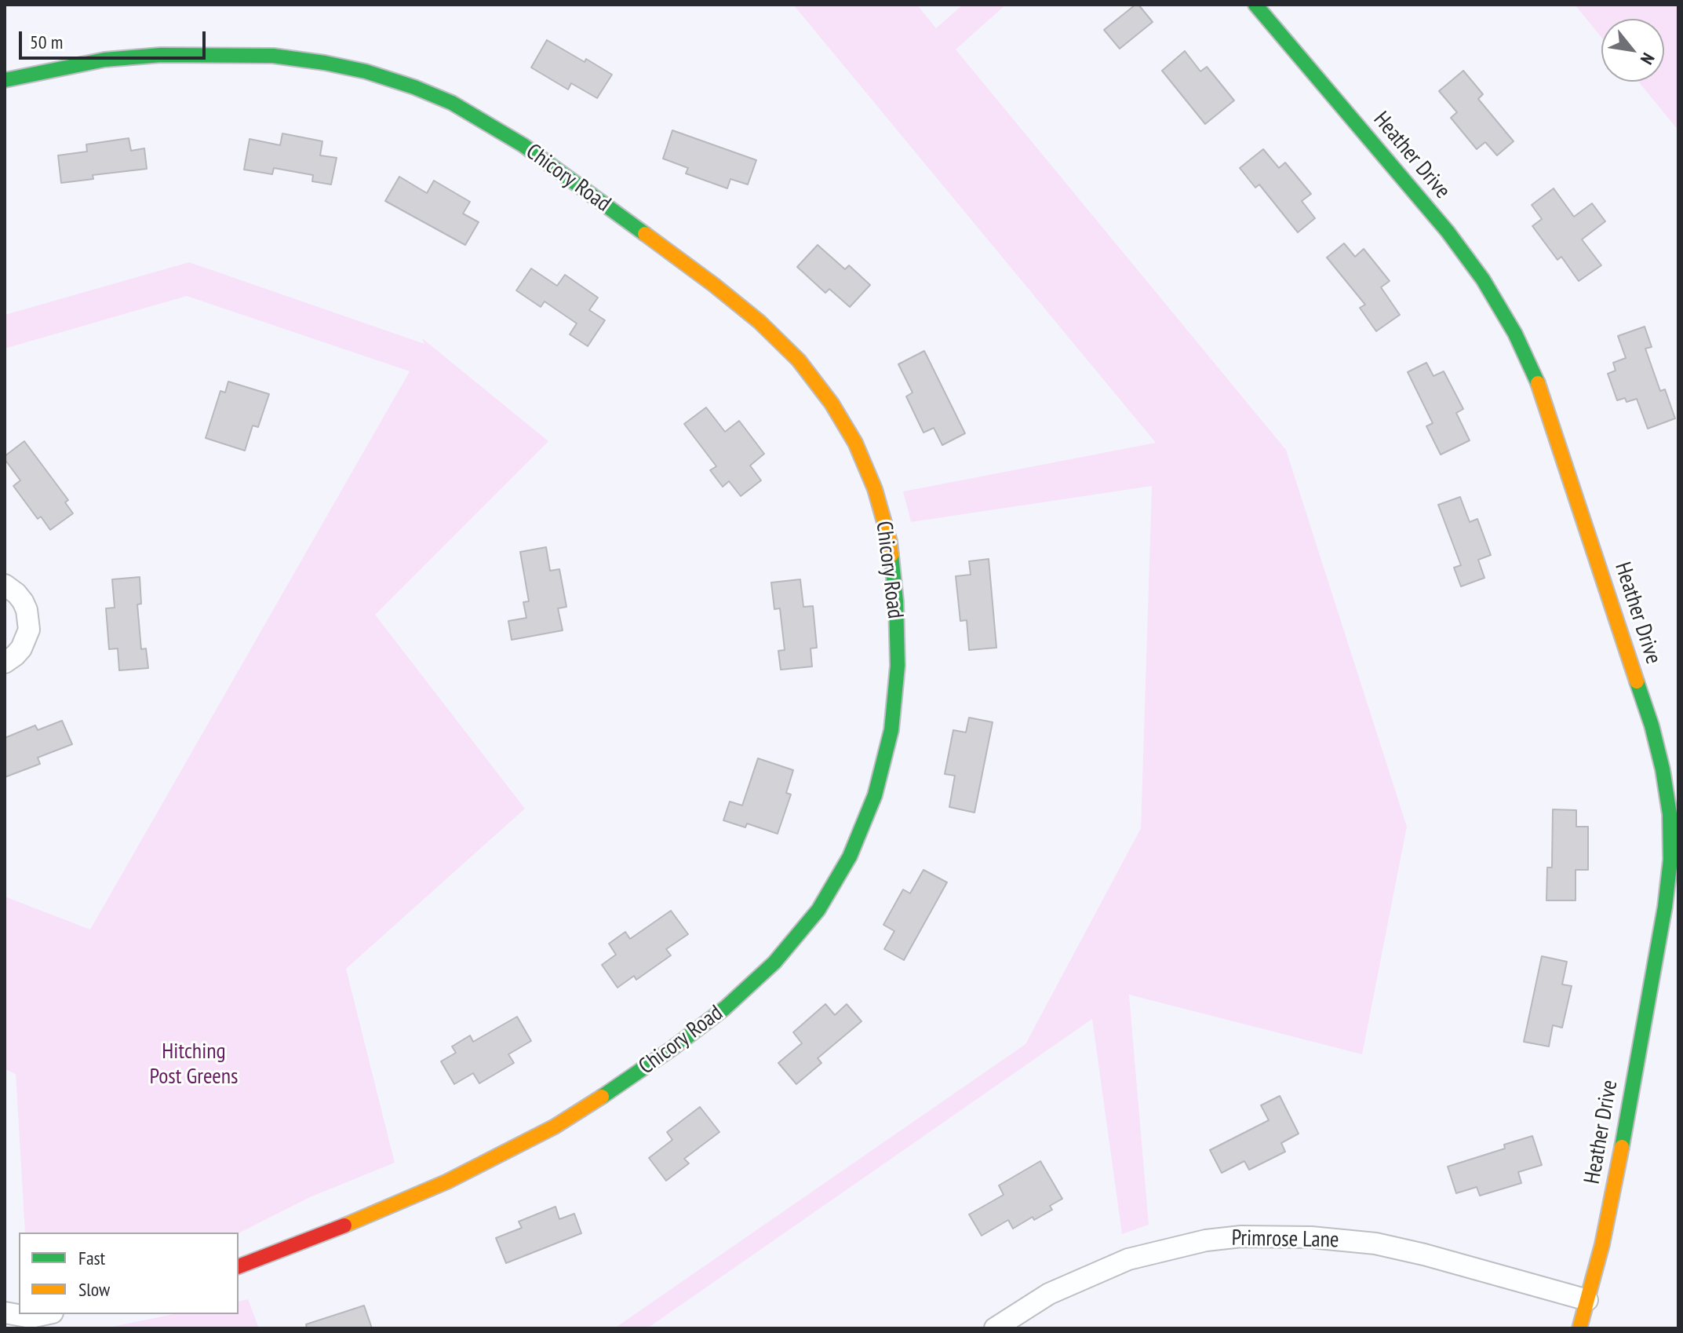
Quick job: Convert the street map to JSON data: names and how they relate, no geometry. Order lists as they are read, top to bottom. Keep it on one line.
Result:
{"streets":{"street":["Heather Drive","Chicory Road","Primrose Lane"]},"crossings":[["Heather Drive","Primrose Lane"]],"parks":["Hitching Post Greens"],"legend":["Fast","Slow"],"scale_bar":"50 m","north":"bottom right"}
